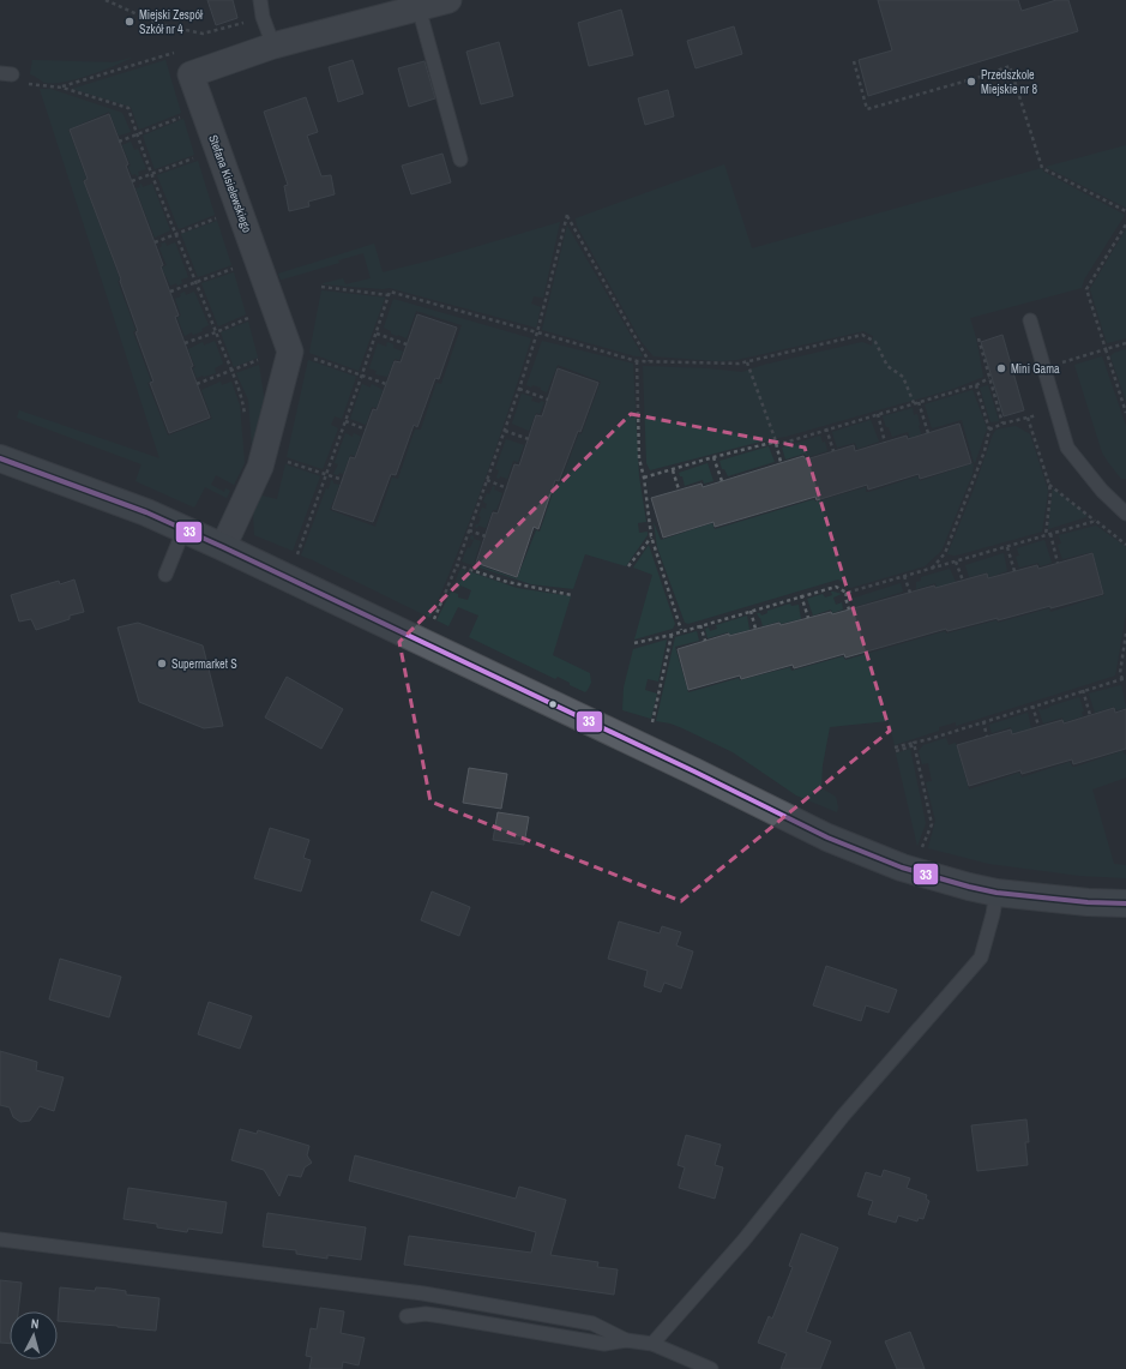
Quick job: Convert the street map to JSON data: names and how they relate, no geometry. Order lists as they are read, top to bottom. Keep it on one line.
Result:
{"streets":{"street":["Stefana Kisielewskiego"]},"places":["Miejski Zespół Szkół nr 4","Przedszkole Miejskie nr 8","Mini Gama","Supermarket S"],"lines":["transit line 33"],"north":"top"}
